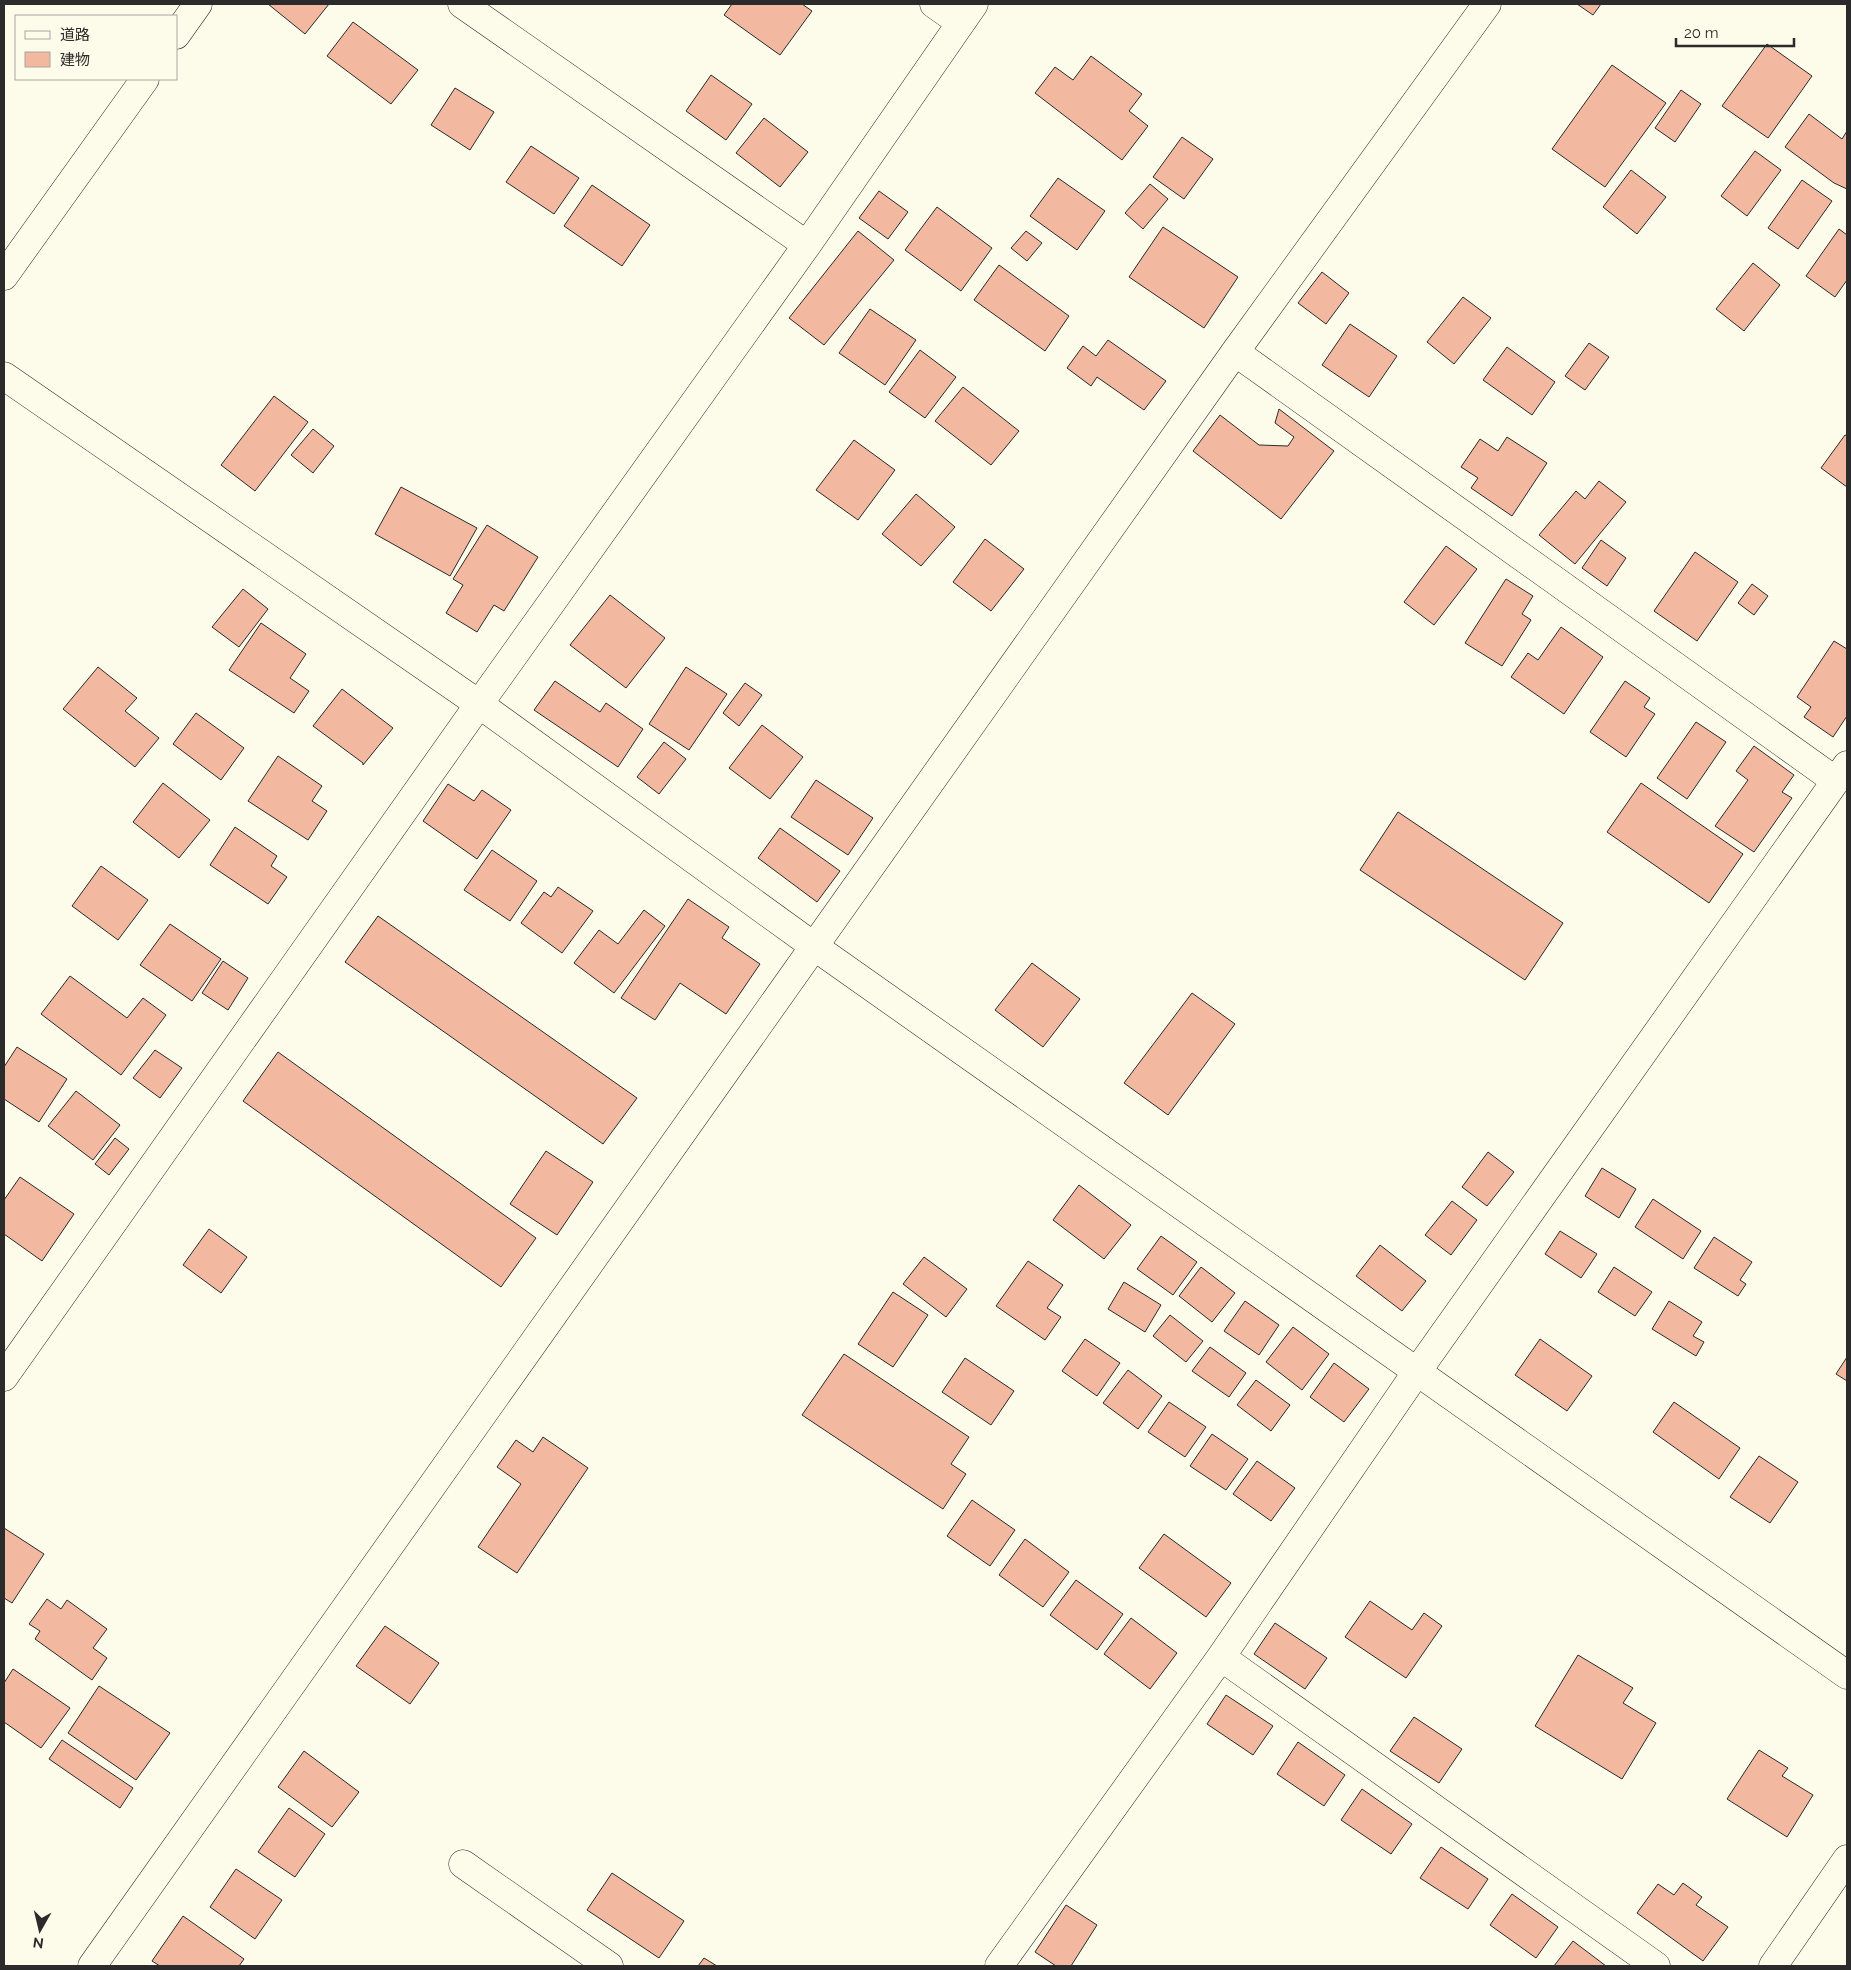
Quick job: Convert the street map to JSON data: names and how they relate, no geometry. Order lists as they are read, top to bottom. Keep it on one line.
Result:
{"legend":["道路","建物"],"scale_bar":"20 m","north":"bottom"}
